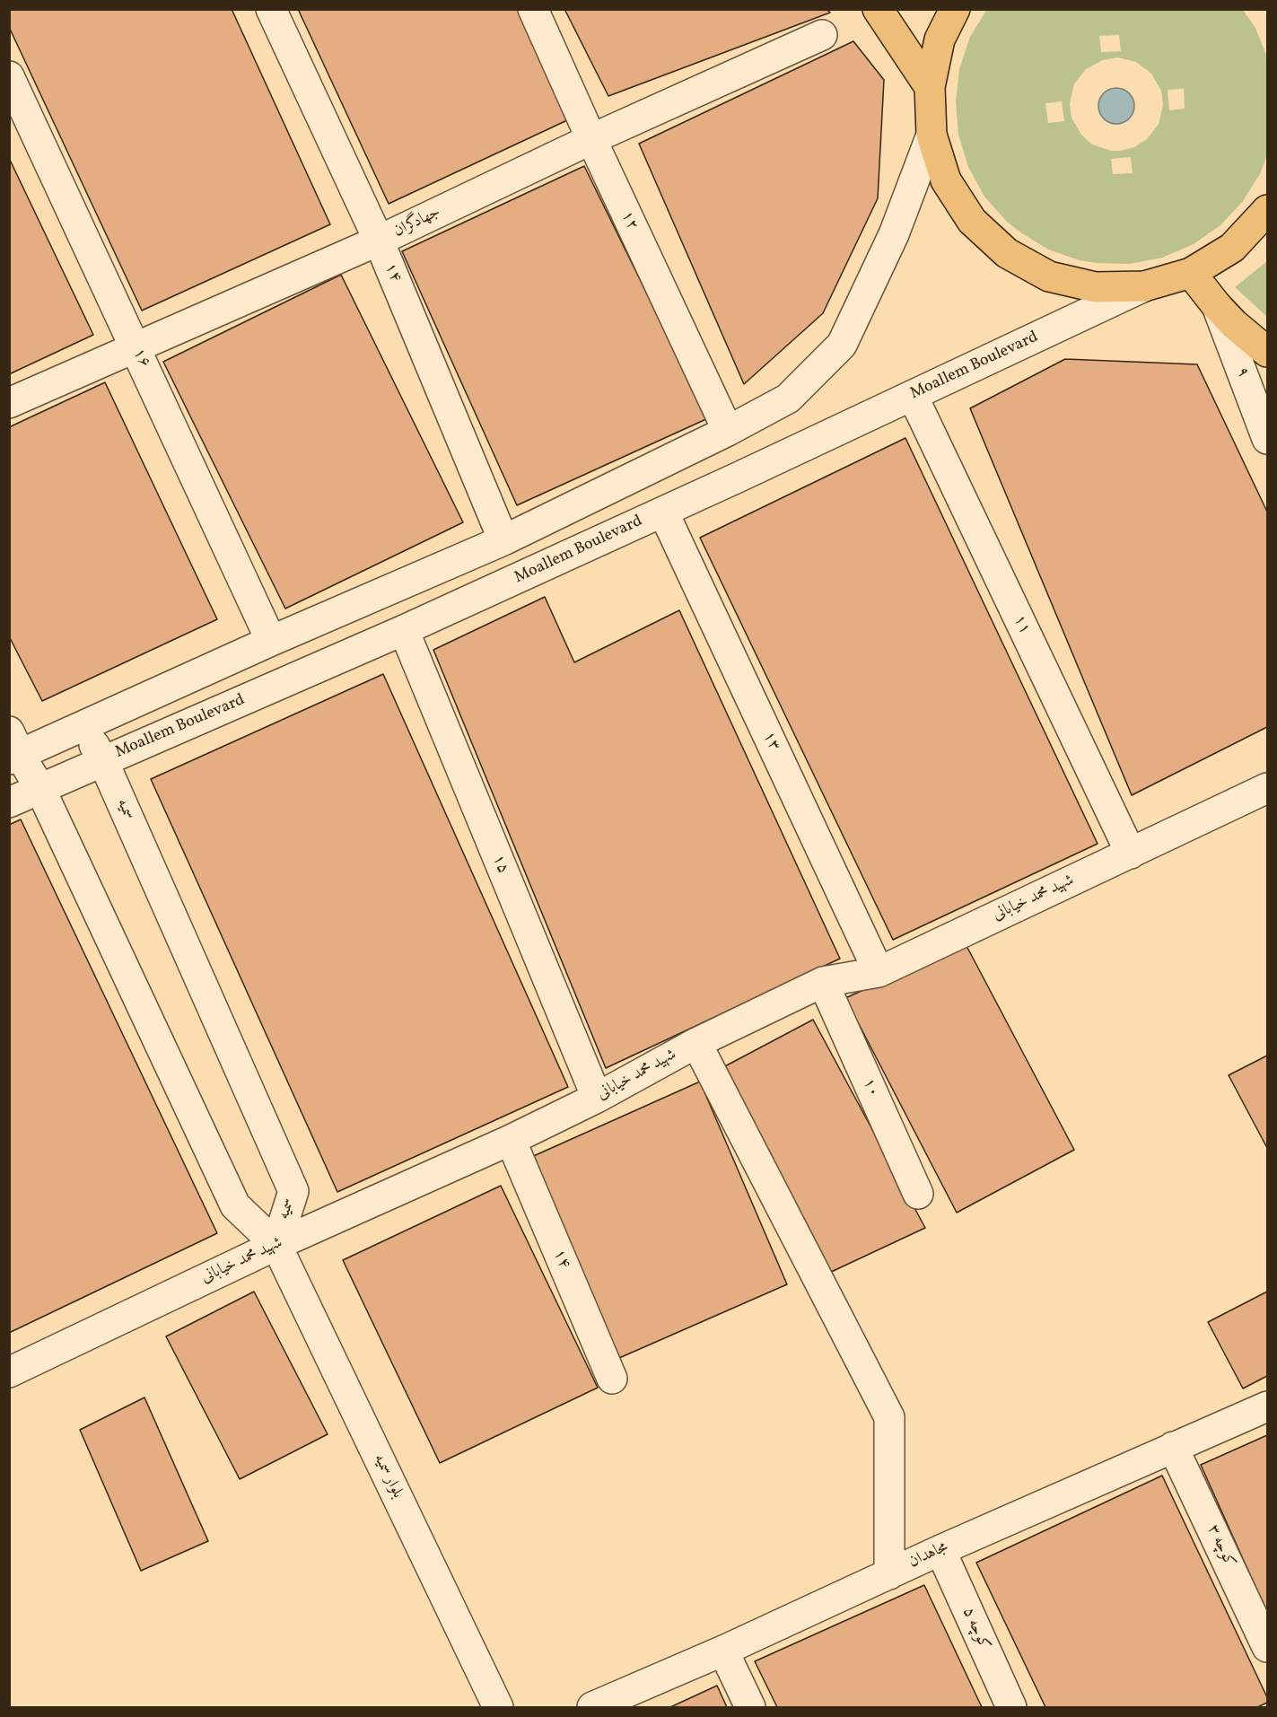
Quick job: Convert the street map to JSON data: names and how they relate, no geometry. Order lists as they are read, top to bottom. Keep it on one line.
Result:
{"streets":{"street":["۱۲","جهادگران","۱۴","۱۶","Moallem Boulevard","۹","۱۱","۱۳","سمیه","۱۵","شهید محمد خیابانی","۱۰","بلوار سمیه","کوچه ۳","مجاهدان","کوچه ۵"]},"crossings":[["۱۲","جهادگران"],["جهادگران","۱۴"],["جهادگران","۱۶"],["۱۴","شهید محمد خیابانی"],["Moallem Boulevard","۱۱"],["Moallem Boulevard","۱۳"],["Moallem Boulevard","سمیه"],["Moallem Boulevard","۱۵"],["۱۱","شهید محمد خیابانی"],["۱۳","شهید محمد خیابانی"],["سمیه","شهید محمد خیابانی"],["سمیه","بلوار سمیه"],["۱۵","شهید محمد خیابانی"],["شهید محمد خیابانی","۱۰"],["شهید محمد خیابانی","بلوار سمیه"],["کوچه ۳","مجاهدان"],["مجاهدان","کوچه ۵"]]}
